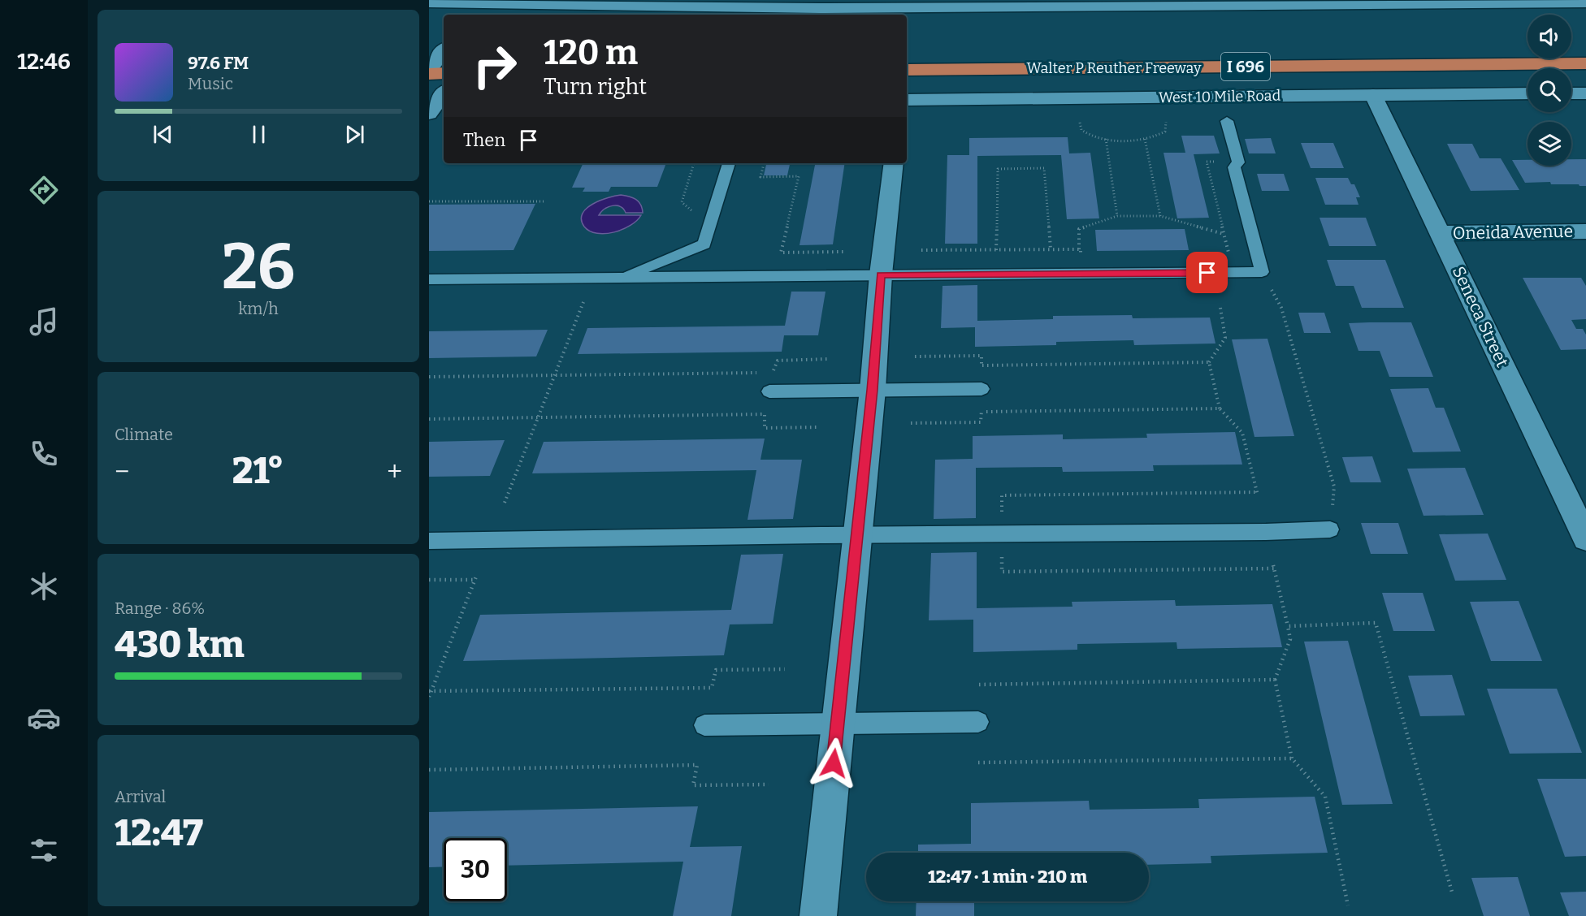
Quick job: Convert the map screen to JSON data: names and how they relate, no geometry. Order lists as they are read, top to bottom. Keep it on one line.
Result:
{"streets":{"highway":["I 696","Walter P Reuther Freeway"],"main road":["West 10 Mile Road","Oneida Avenue","Seneca Street"]},"crossings":[["West 10 Mile Road","Seneca Street"],["Oneida Avenue","Seneca Street"]],"page":{"tabs":"12:46","turn":["120 m","Turn right"],"song":["97.6 FM","Music"],"then":"Then","tile":[["26","km/h"],"Climate",["Range · 86%","430 km"],["Arrival","12:47"]],"heat":["−","21°","+"],"limit":"30","trip":"12:47 · 1 min · 210 m"}}
